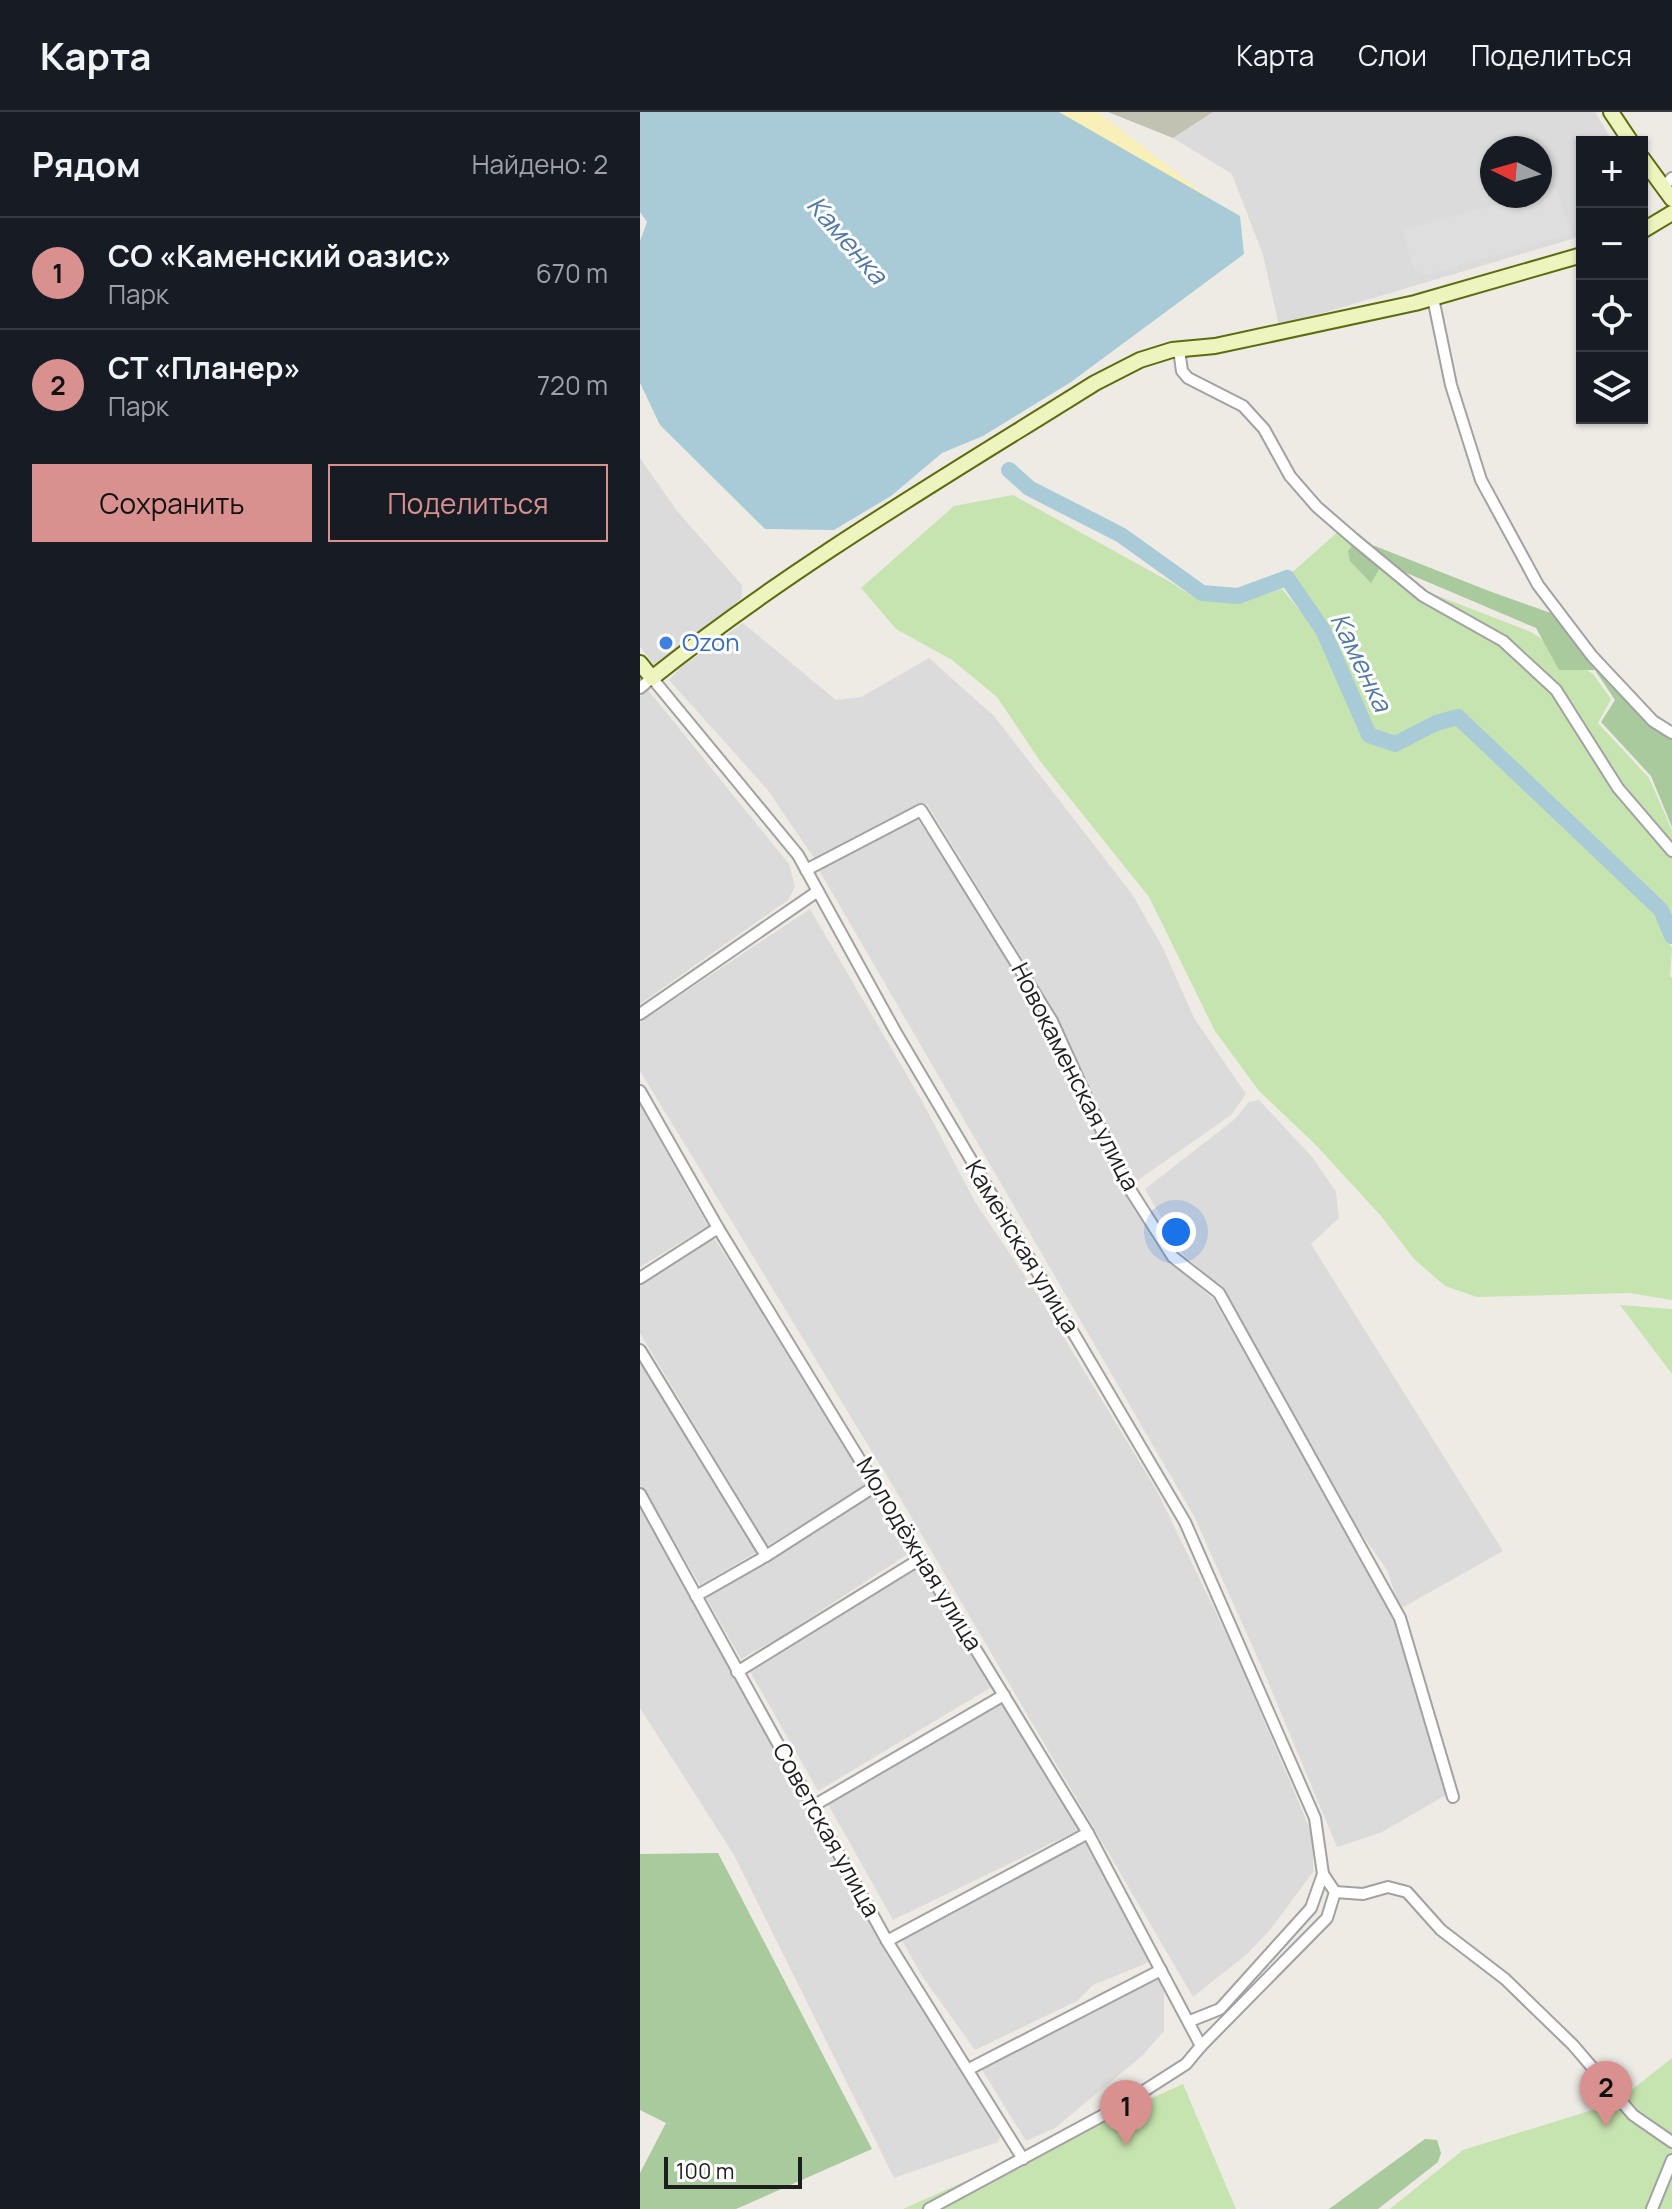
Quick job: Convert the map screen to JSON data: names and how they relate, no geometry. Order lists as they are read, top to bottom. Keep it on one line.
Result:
{"streets":{"street":["Новокаменская улица","Каменская улица","Молодёжная улица","Советская улица"]},"crossings":[["Новокаменская улица","Каменская улица"]],"water":["Каменка"],"places":["Ozon"],"scale_bar":"100 m","north":"left","page":{"header":"Карта","nav":["Карта","Слои","Поделиться"],"heading":["Рядом","Найдено: 2"],"map_buttons":["+","−"],"list":[{"mark":"1","name":"СО «Каменский оазис»","note":"Парк","value":"670 m"},{"mark":"2","name":"СТ «Планер»","note":"Парк","value":"720 m"}],"buttons":["Сохранить","Поделиться"],"pins":["2","1"],"scale":"100 m"}}
